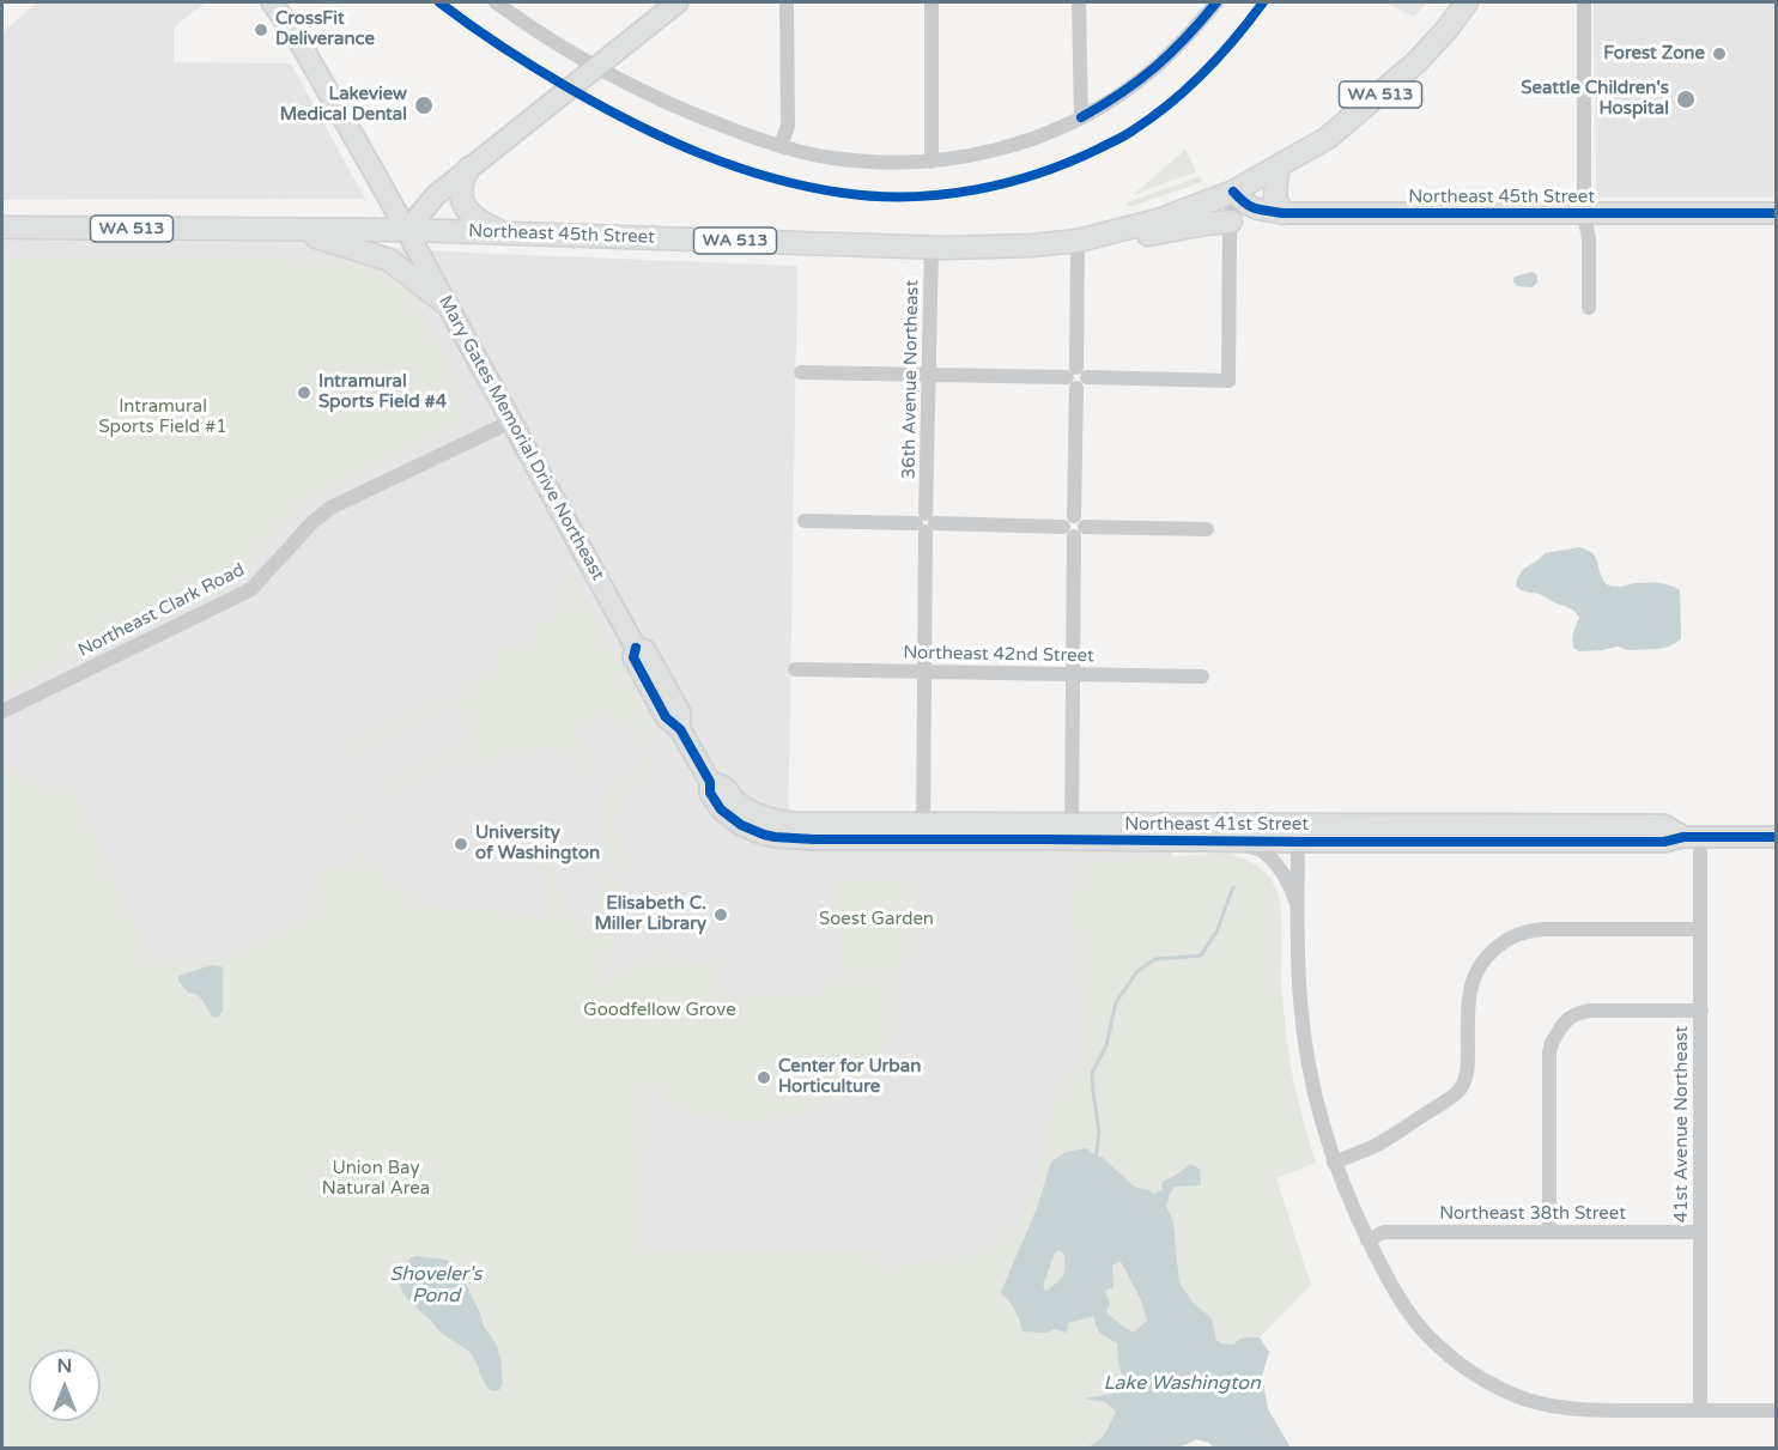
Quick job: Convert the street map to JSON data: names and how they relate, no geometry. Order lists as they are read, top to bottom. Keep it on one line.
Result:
{"streets":{"main road":["WA 513","Northeast 45th Street"],"street":["36th Avenue Northeast","Mary Gates Memorial Drive Northeast","Northeast Clark Road","Northeast 42nd Street","Northeast 41st Street","41st Avenue Northeast","Northeast 38th Street"]},"crossings":[["WA 513","Northeast 45th Street"],["Northeast 45th Street","36th Avenue Northeast"],["Northeast 45th Street","Mary Gates Memorial Drive Northeast"],["36th Avenue Northeast","Northeast 42nd Street"],["36th Avenue Northeast","Northeast 41st Street"],["Mary Gates Memorial Drive Northeast","Northeast Clark Road"],["Mary Gates Memorial Drive Northeast","Northeast 41st Street"],["Northeast 41st Street","41st Avenue Northeast"],["41st Avenue Northeast","Northeast 38th Street"]],"water":["Shoveler's Pond","Lake Washington"],"parks":["Intramural Sports Field #1","Soest Garden","Goodfellow Grove","Union Bay Natural Area"],"places":["CrossFit Deliverance","Forest Zone","Seattle Children's Hospital","Lakeview Medical Dental","Intramural Sports Field #4","University of Washington","Elisabeth C. Miller Library","Center for Urban Horticulture"],"north":"top"}
